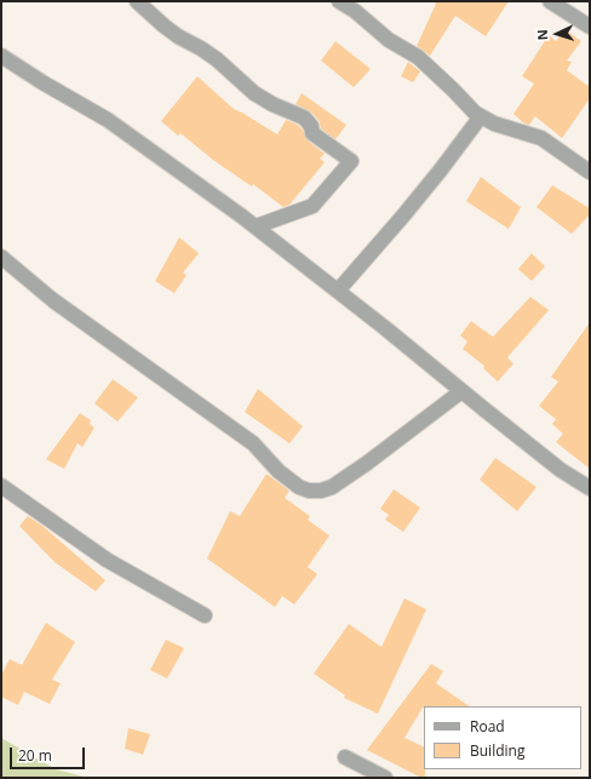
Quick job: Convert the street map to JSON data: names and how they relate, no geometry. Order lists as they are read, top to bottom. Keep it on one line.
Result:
{"legend":["Road","Building"],"scale_bar":"20 m","north":"left"}
